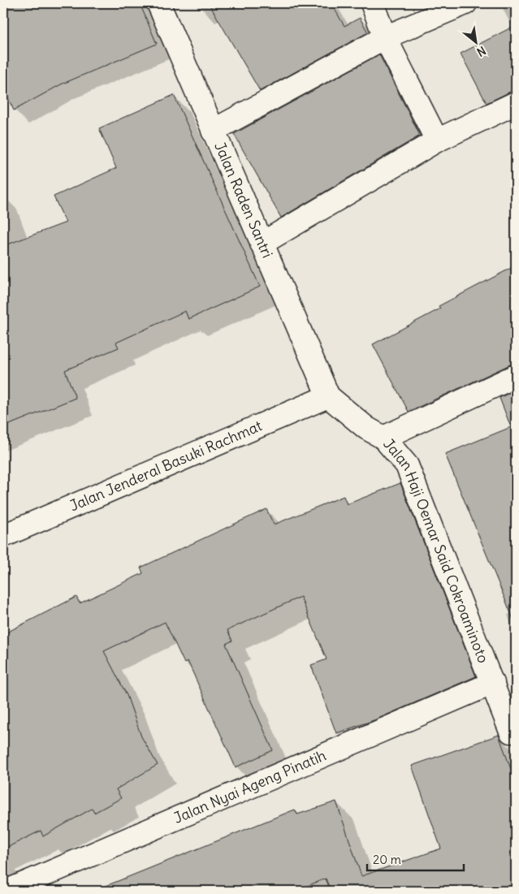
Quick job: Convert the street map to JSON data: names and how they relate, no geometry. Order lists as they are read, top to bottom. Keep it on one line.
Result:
{"streets":{"street":["Jalan Raden Santri","Jalan Jenderal Basuki Rachmat","Jalan Haji Oemar Said Cokroaminoto","Jalan Nyai Ageng Pinatih"]},"crossings":[["Jalan Raden Santri","Jalan Jenderal Basuki Rachmat"],["Jalan Raden Santri","Jalan Haji Oemar Said Cokroaminoto"],["Jalan Jenderal Basuki Rachmat","Jalan Haji Oemar Said Cokroaminoto"],["Jalan Haji Oemar Said Cokroaminoto","Jalan Nyai Ageng Pinatih"]],"scale_bar":"20 m","north":"bottom right"}
